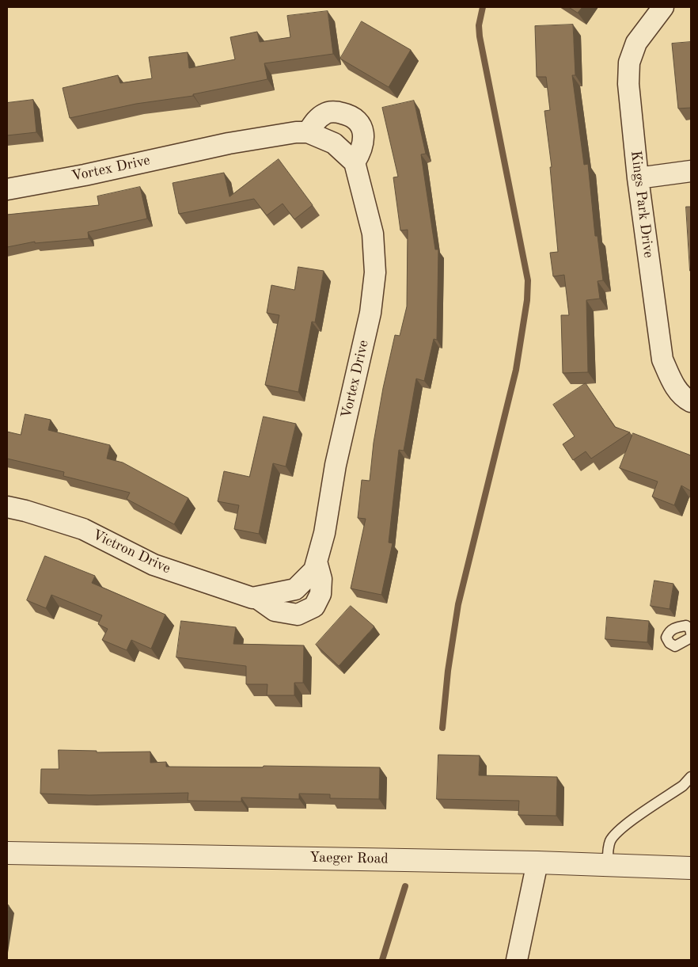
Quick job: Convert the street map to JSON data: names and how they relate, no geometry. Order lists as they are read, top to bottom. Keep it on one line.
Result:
{"streets":{"street":["Vortex Drive","Kings Park Drive","Victron Drive","Yaeger Road"]},"crossings":[["Vortex Drive","Victron Drive"]]}
